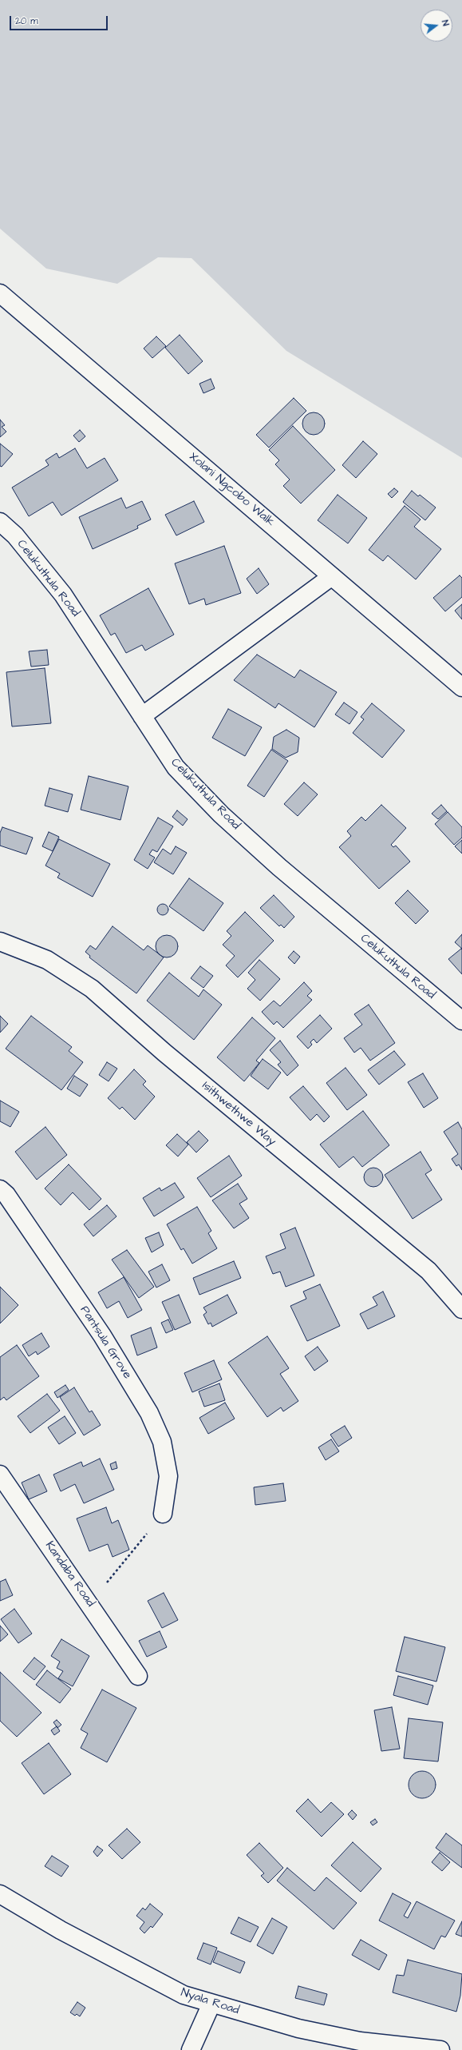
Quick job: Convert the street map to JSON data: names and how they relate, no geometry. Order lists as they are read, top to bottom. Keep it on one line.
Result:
{"streets":{"street":["Xolani Ngcobo Walk","Celukuthula Road","Isithwethwe Way","Pantsula Grove","Kandaba Road","Nyala Road"]},"scale_bar":"20 m","north":"right"}
